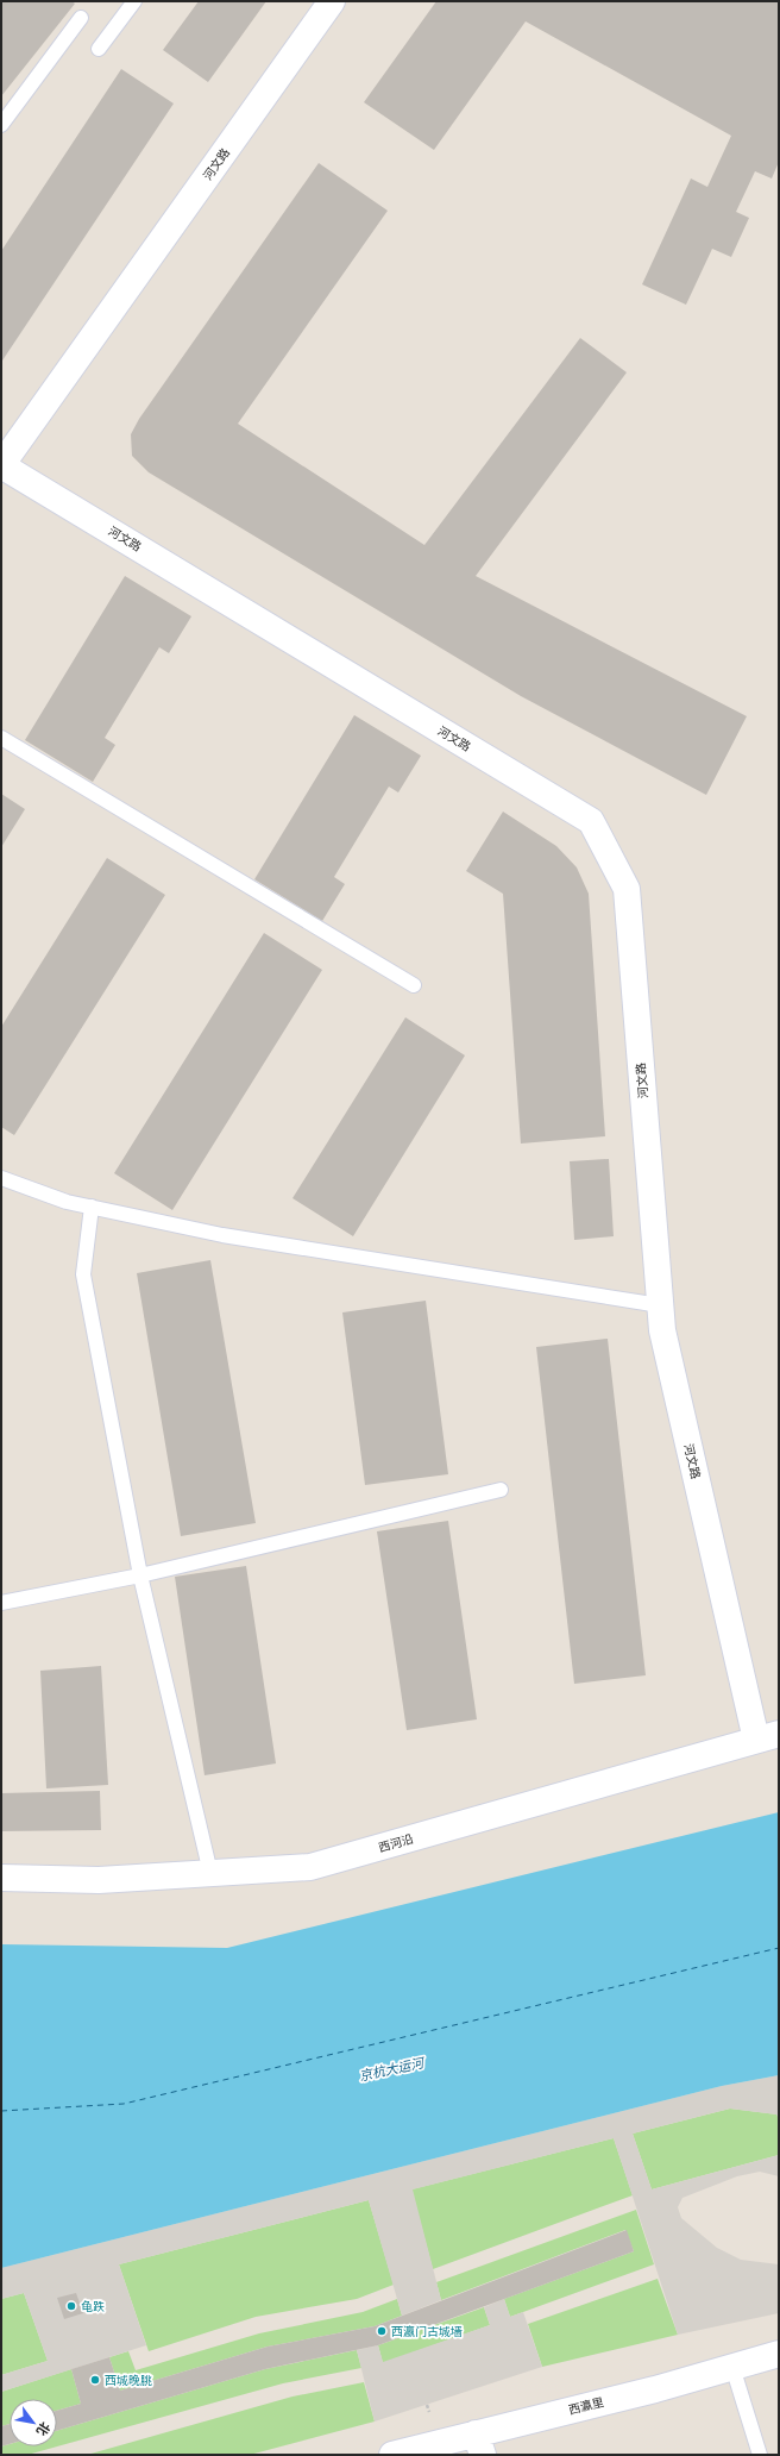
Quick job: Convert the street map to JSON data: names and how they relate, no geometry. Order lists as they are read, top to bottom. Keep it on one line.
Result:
{"streets":{"street":["河文路","西河沿","西瀛里"]},"crossings":[["河文路","西河沿"]],"water":["京杭大运河"],"places":["龟跌","西瀛门古城墙","西城晚朓"],"north":"bottom right"}
